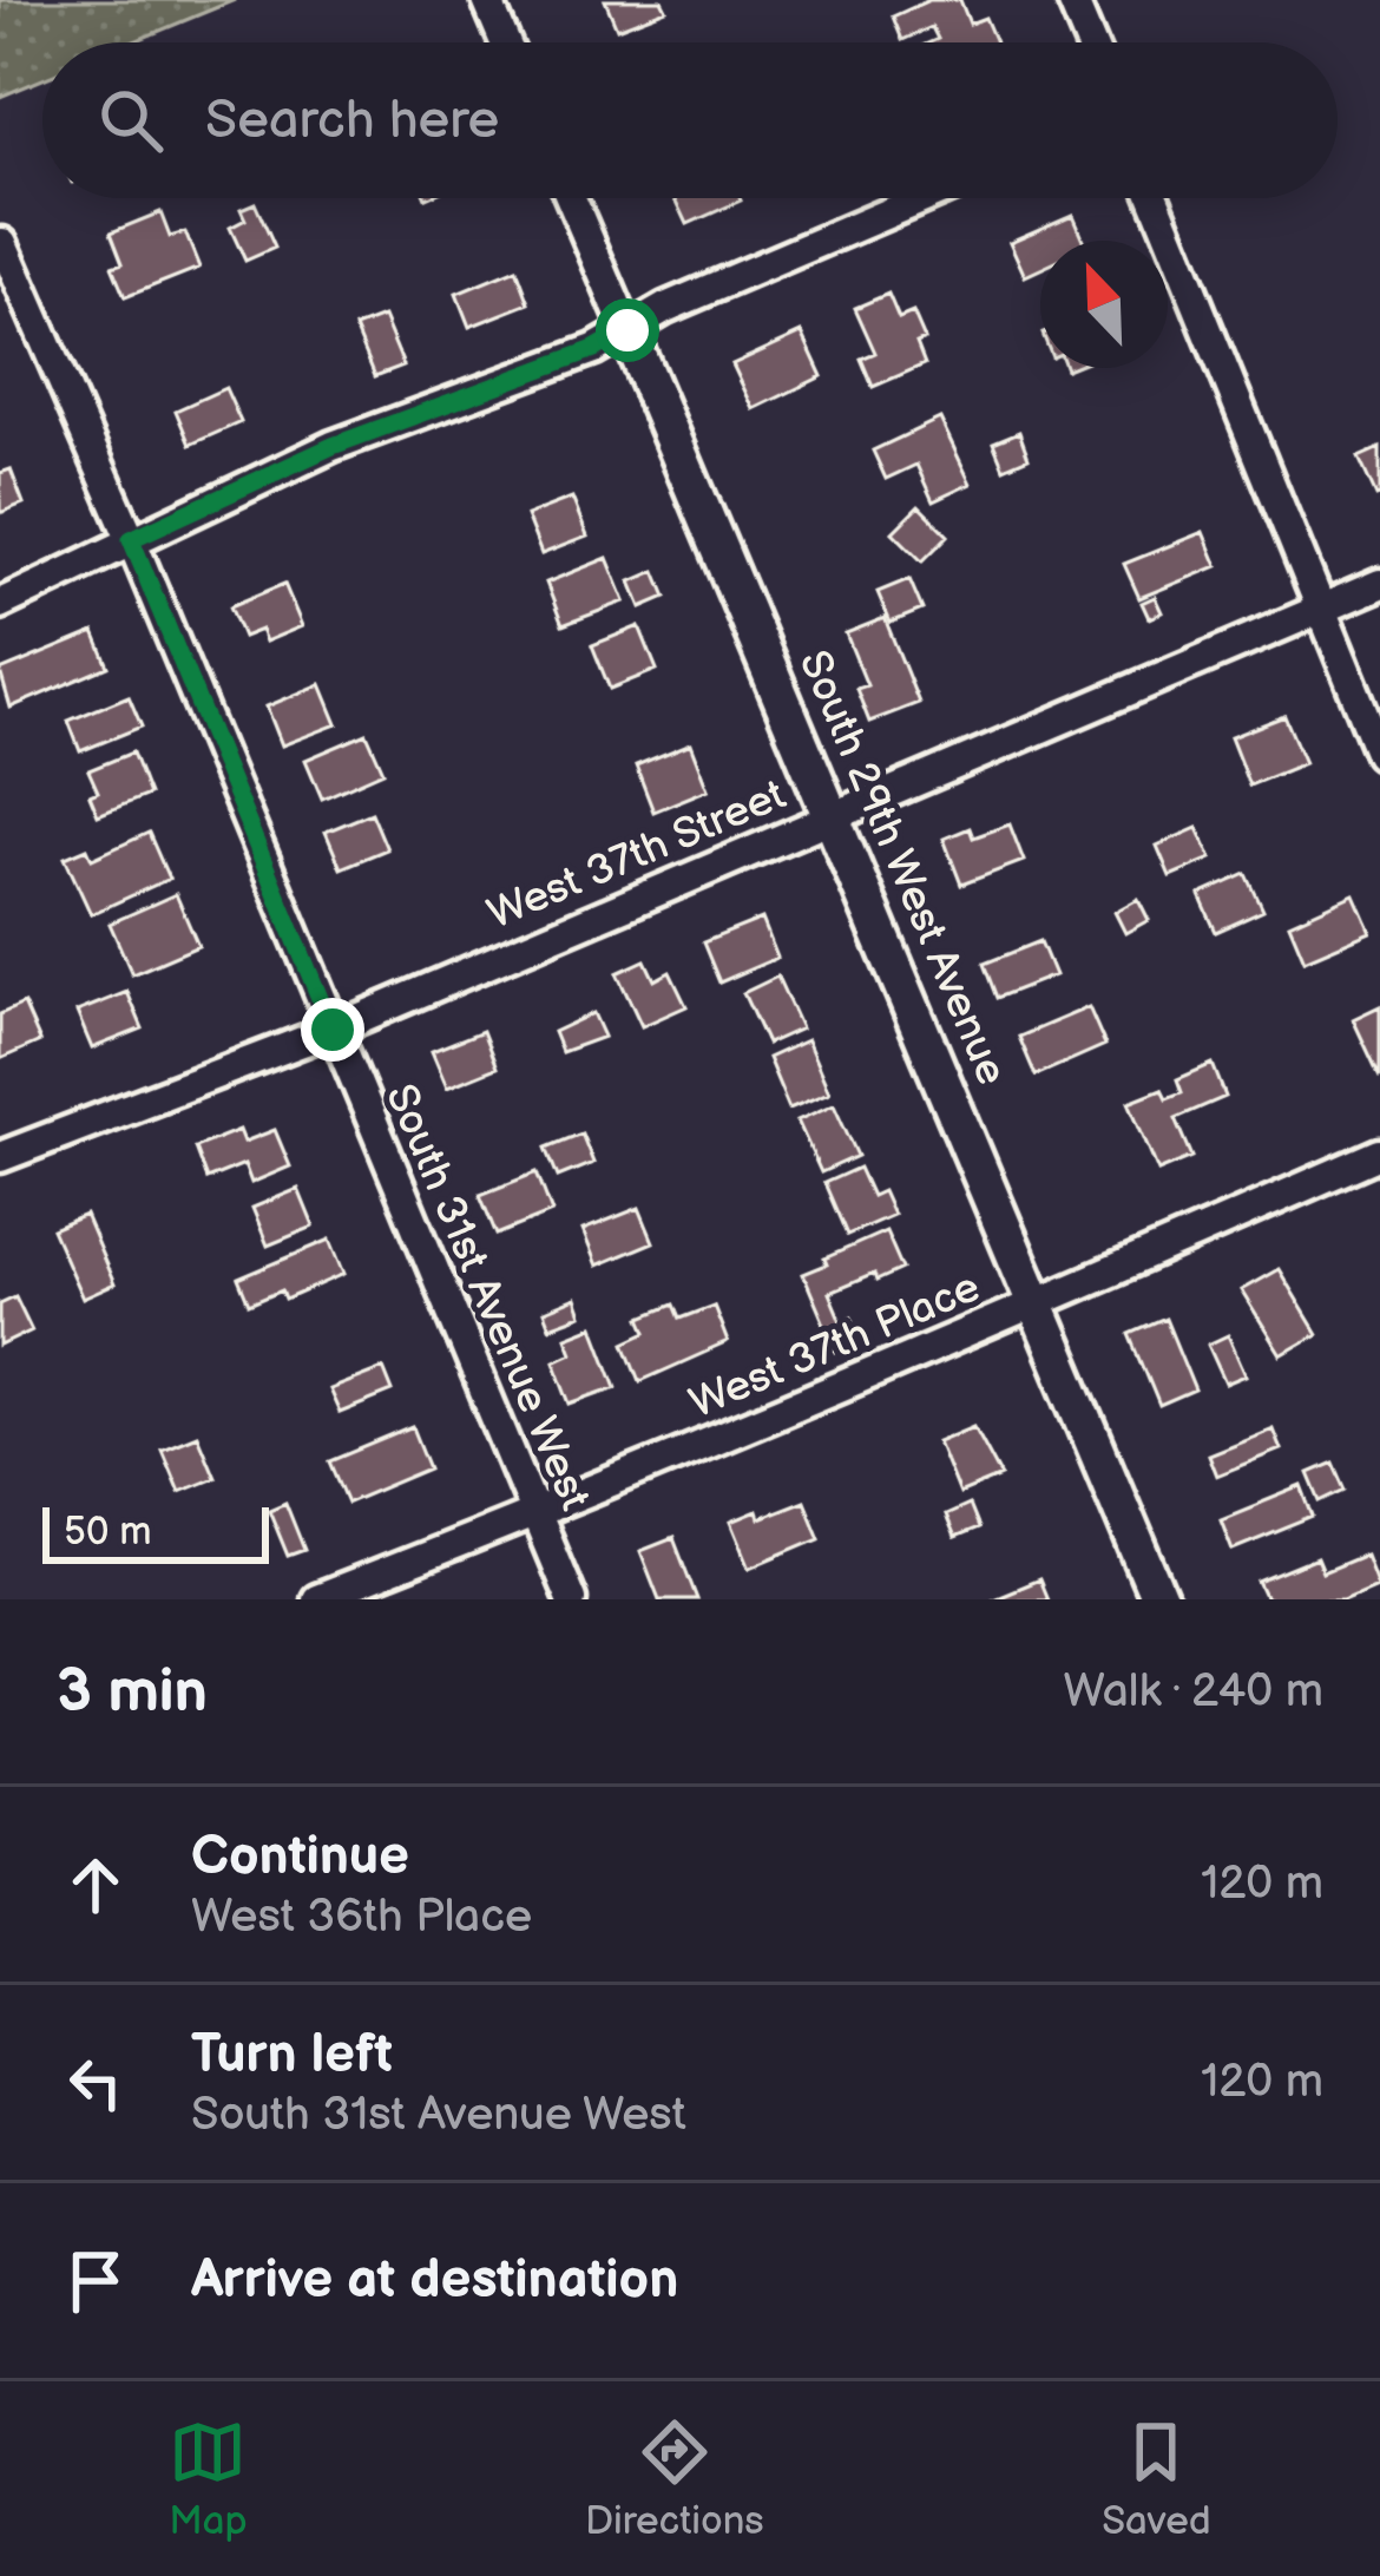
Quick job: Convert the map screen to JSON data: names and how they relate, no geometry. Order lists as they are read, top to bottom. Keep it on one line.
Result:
{"streets":{"street":["West 37th Street","South 29th West Avenue","South 31st Avenue West","West 37th Place"]},"crossings":[["West 37th Street","South 29th West Avenue"],["West 37th Street","South 31st Avenue West"],["South 29th West Avenue","West 37th Place"],["South 31st Avenue West","West 37th Place"]],"scale_bar":"50 m","north":"top left","page":{"search":"Search here","scale":"50 m","heading":["3 min","Walk · 240 m"],"list":[["Continue","West 36th Place","120 m"],["Turn left","South 31st Avenue West","120 m"],"Arrive at destination"],"nav":["Map","Directions","Saved"]}}
